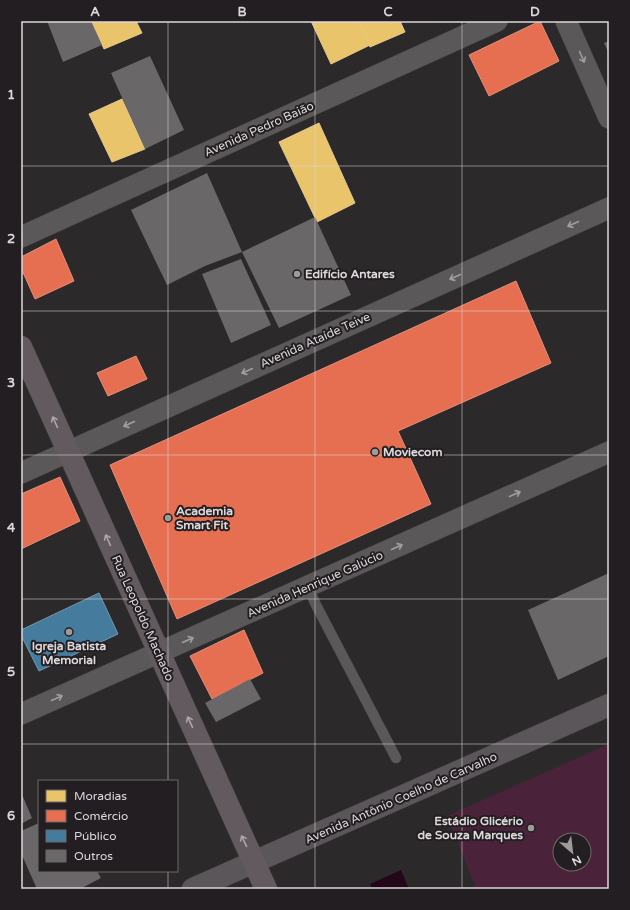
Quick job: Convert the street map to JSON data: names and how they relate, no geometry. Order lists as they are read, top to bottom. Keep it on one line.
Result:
{"streets":{"main road":["Rua Leopoldo Machado"],"street":["Avenida Pedro Baião","Avenida Ataíde Teive","Avenida Henrique Galúcio","Avenida Antônio Coelho de Carvalho"]},"crossings":[["Avenida Ataíde Teive","Rua Leopoldo Machado"],["Avenida Henrique Galúcio","Rua Leopoldo Machado"],["Rua Leopoldo Machado","Avenida Antônio Coelho de Carvalho"]],"one_way":["Avenida Ataíde Teive","Avenida Henrique Galúcio","Rua Leopoldo Machado"],"places":["Edifício Antares","Moviecom","Academia Smart Fit","Igreja Batista Memorial","Estádio Glicério de Souza Marques"],"legend":["Moradias","Comércio","Público","Outros"],"north":"bottom right","grid":{"columns":["A","B","C","D"],"rows":["1","2","3","4","5","6"]}}
